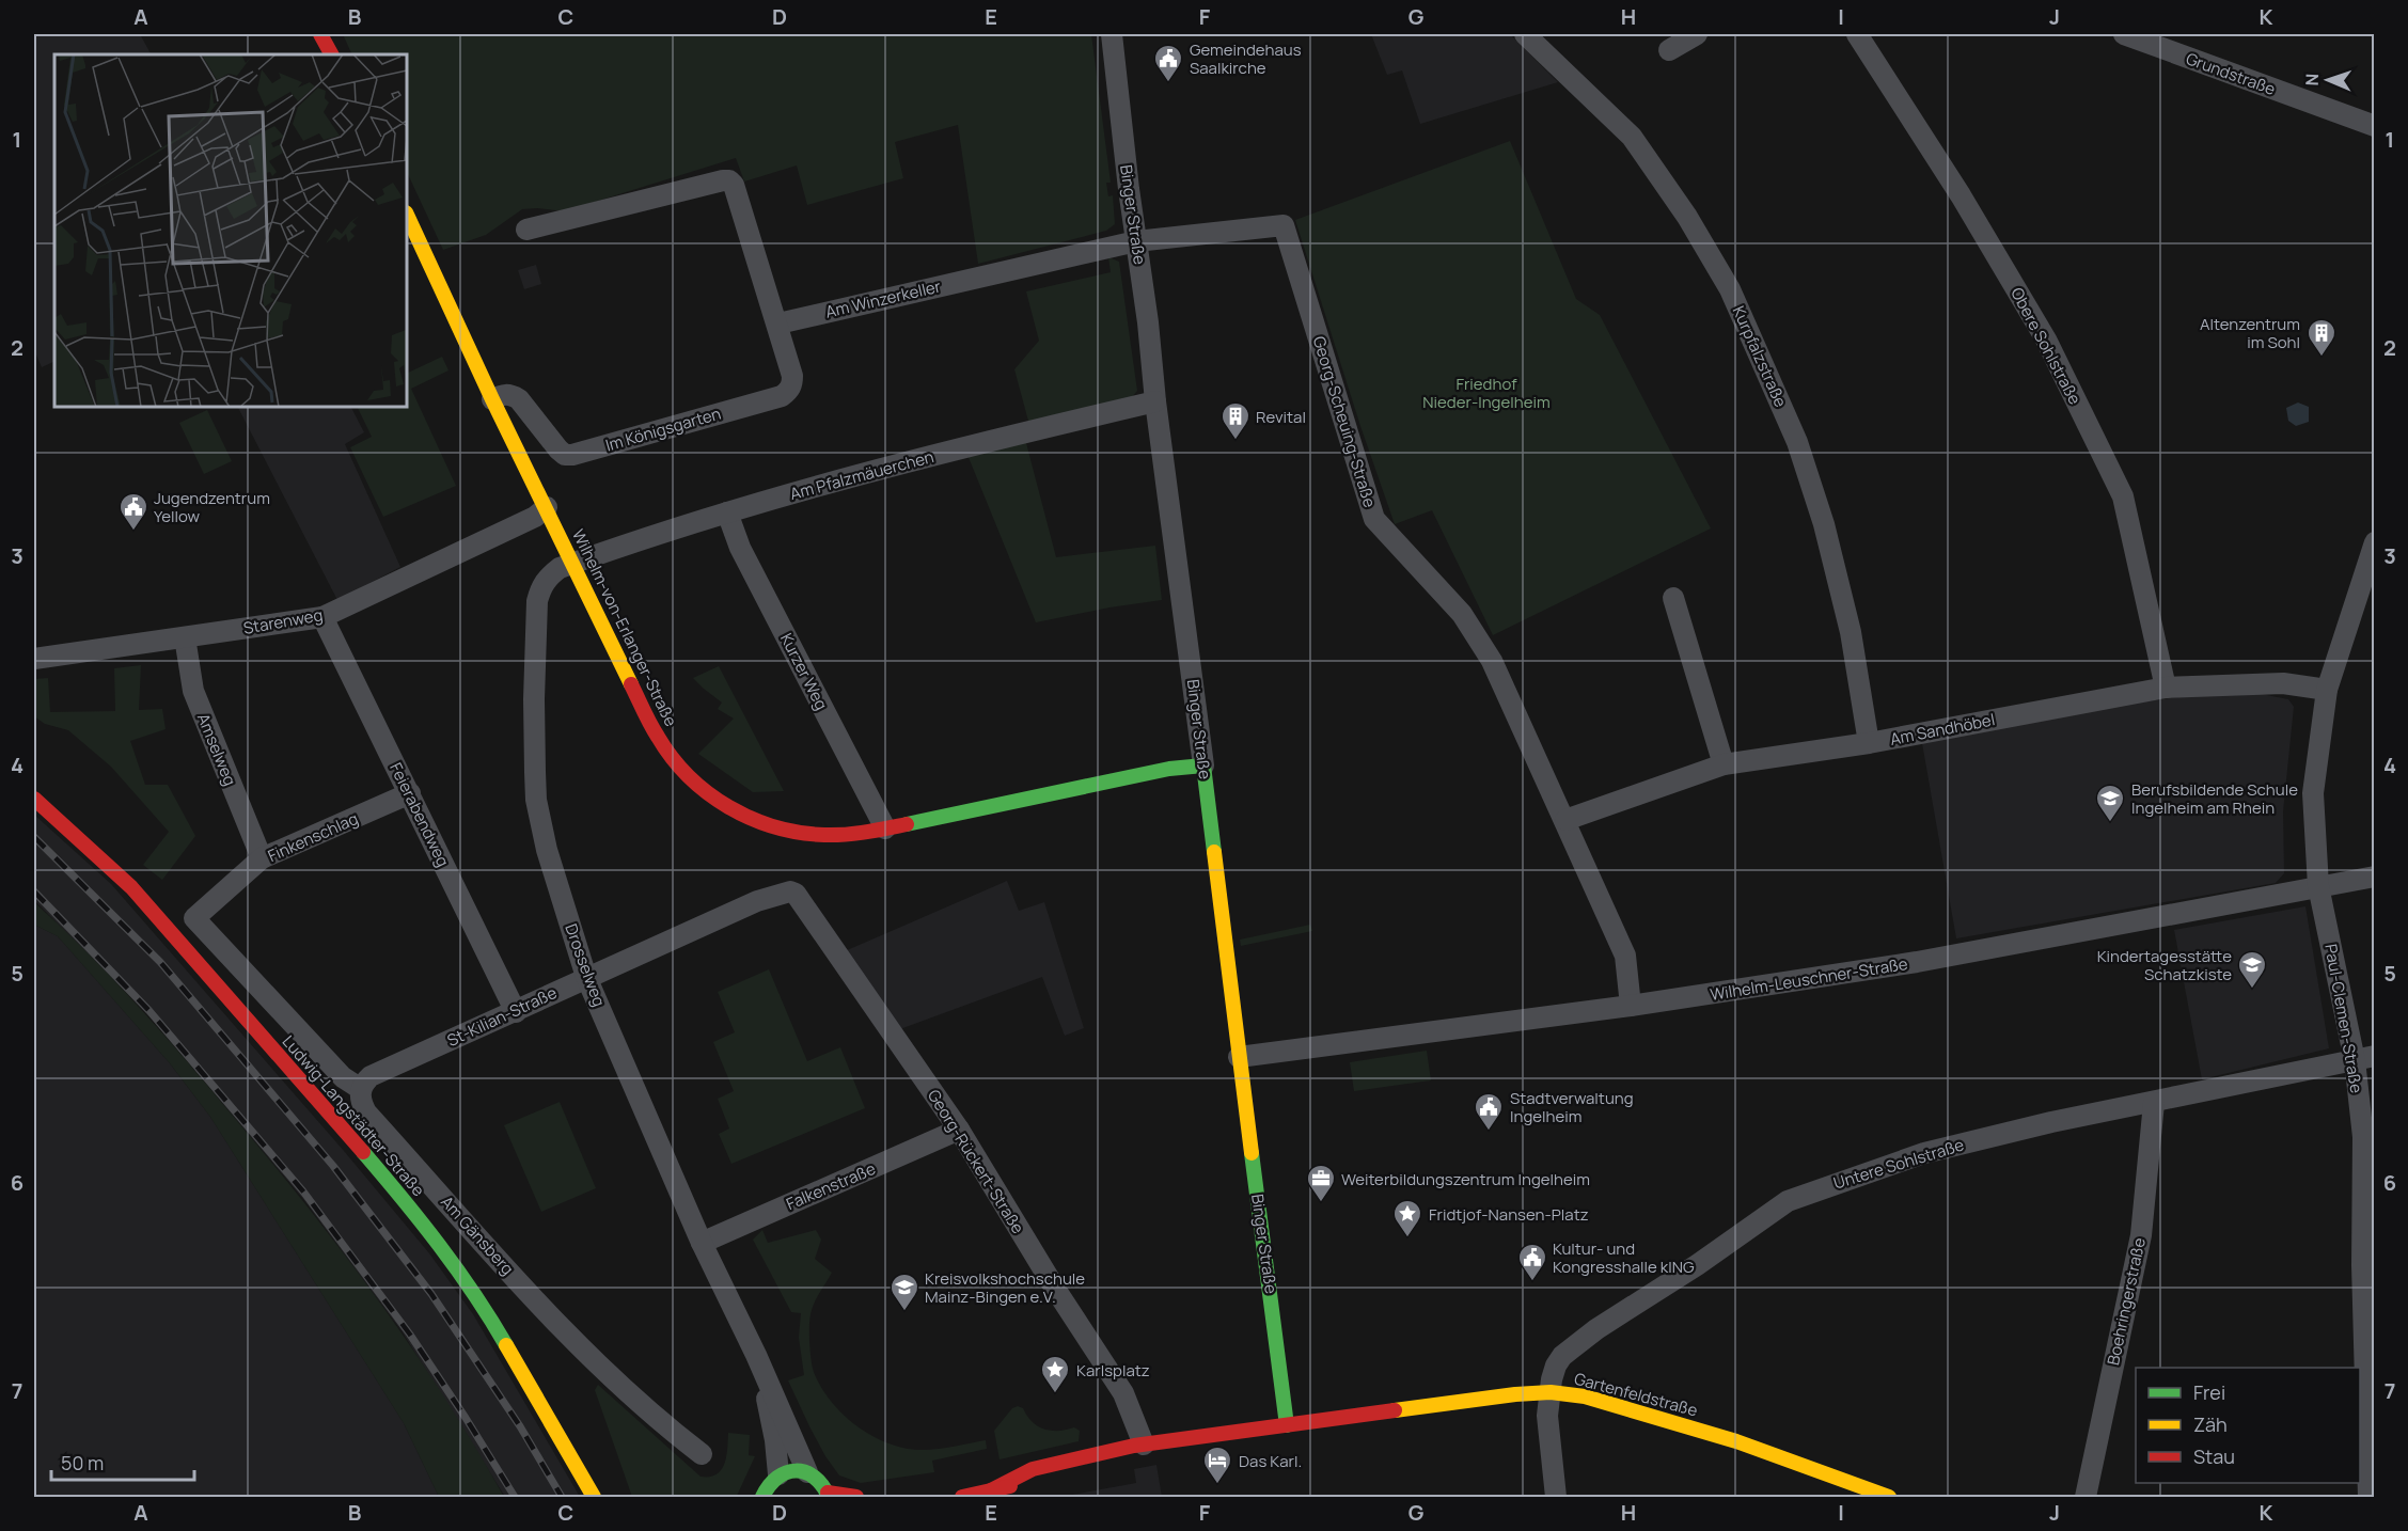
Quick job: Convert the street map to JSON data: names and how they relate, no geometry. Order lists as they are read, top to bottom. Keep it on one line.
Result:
{"streets":{"main road":["Binger Straße","Wilhelm-von-Erlanger-Straße","Ludwig-Langstädter-Straße","Gartenfeldstraße"],"street":["Grundstraße","Am Winzerkeller","Obere Sohlstraße","Kurpfalzstraße","Georg-Scheuing-Straße","Im Königsgarten","Am Pfalzmäuerchen","Starenweg","Kurzer Weg","Am Sandhöbel","Amselweg","Feierabendweg","Finkenschlag","Drosselweg","Wilhelm-Leuschner-Straße","St-Kilian-Straße","Paul-Clemen-Straße","Georg-Rückert-Straße","Untere Sohlstraße","Falkenstraße","Am Gänsberg","Boehringerstraße"]},"crossings":[["Binger Straße","Am Winzerkeller"],["Binger Straße","Georg-Scheuing-Straße"],["Binger Straße","Am Pfalzmäuerchen"],["Binger Straße","Wilhelm-von-Erlanger-Straße"],["Binger Straße","Wilhelm-Leuschner-Straße"],["Binger Straße","Gartenfeldstraße"],["Am Winzerkeller","Georg-Scheuing-Straße"],["Am Winzerkeller","Im Königsgarten"],["Obere Sohlstraße","Am Sandhöbel"],["Kurpfalzstraße","Am Sandhöbel"],["Georg-Scheuing-Straße","Am Sandhöbel"],["Georg-Scheuing-Straße","Wilhelm-Leuschner-Straße"],["Im Königsgarten","Wilhelm-von-Erlanger-Straße"],["Am Pfalzmäuerchen","Wilhelm-von-Erlanger-Straße"],["Am Pfalzmäuerchen","Kurzer Weg"],["Am Pfalzmäuerchen","Drosselweg"],["Starenweg","Wilhelm-von-Erlanger-Straße"],["Starenweg","Amselweg"],["Starenweg","Feierabendweg"],["Wilhelm-von-Erlanger-Straße","Kurzer Weg"],["Wilhelm-von-Erlanger-Straße","Drosselweg"],["Am Sandhöbel","Paul-Clemen-Straße"],["Amselweg","Finkenschlag"],["Feierabendweg","Finkenschlag"],["Feierabendweg","St-Kilian-Straße"],["Finkenschlag","St-Kilian-Straße"],["Finkenschlag","Am Gänsberg"],["Drosselweg","St-Kilian-Straße"],["Drosselweg","Falkenstraße"],["Wilhelm-Leuschner-Straße","Paul-Clemen-Straße"],["St-Kilian-Straße","Georg-Rückert-Straße"],["St-Kilian-Straße","Am Gänsberg"],["Paul-Clemen-Straße","Untere Sohlstraße"],["Georg-Rückert-Straße","Falkenstraße"],["Georg-Rückert-Straße","Gartenfeldstraße"],["Untere Sohlstraße","Boehringerstraße"],["Untere Sohlstraße","Gartenfeldstraße"]],"parks":["Friedhof Nieder-Ingelheim"],"places":{"public building":["Gemeindehaus Saalkirche","Jugendzentrum Yellow","Stadtverwaltung Ingelheim","Kultur- und Kongresshalle kING"],"building":["Altenzentrum im Sohl","Revital"],"school or university":["Berufsbildende Schule Ingelheim am Rhein","Kindertagesstätte Schatzkiste","Kreisvolkshochschule Mainz-Bingen e.V."],"office":["Weiterbildungszentrum Ingelheim"],"place":["Fridtjof-Nansen-Platz","Karlsplatz"],"hotel":["Das Karl."]},"legend":["Frei","Zäh","Stau"],"scale_bar":"50 m","north":"left","grid":{"columns":["A","B","C","D","E","F","G","H","I","J","K"],"rows":["1","2","3","4","5","6","7"]}}
